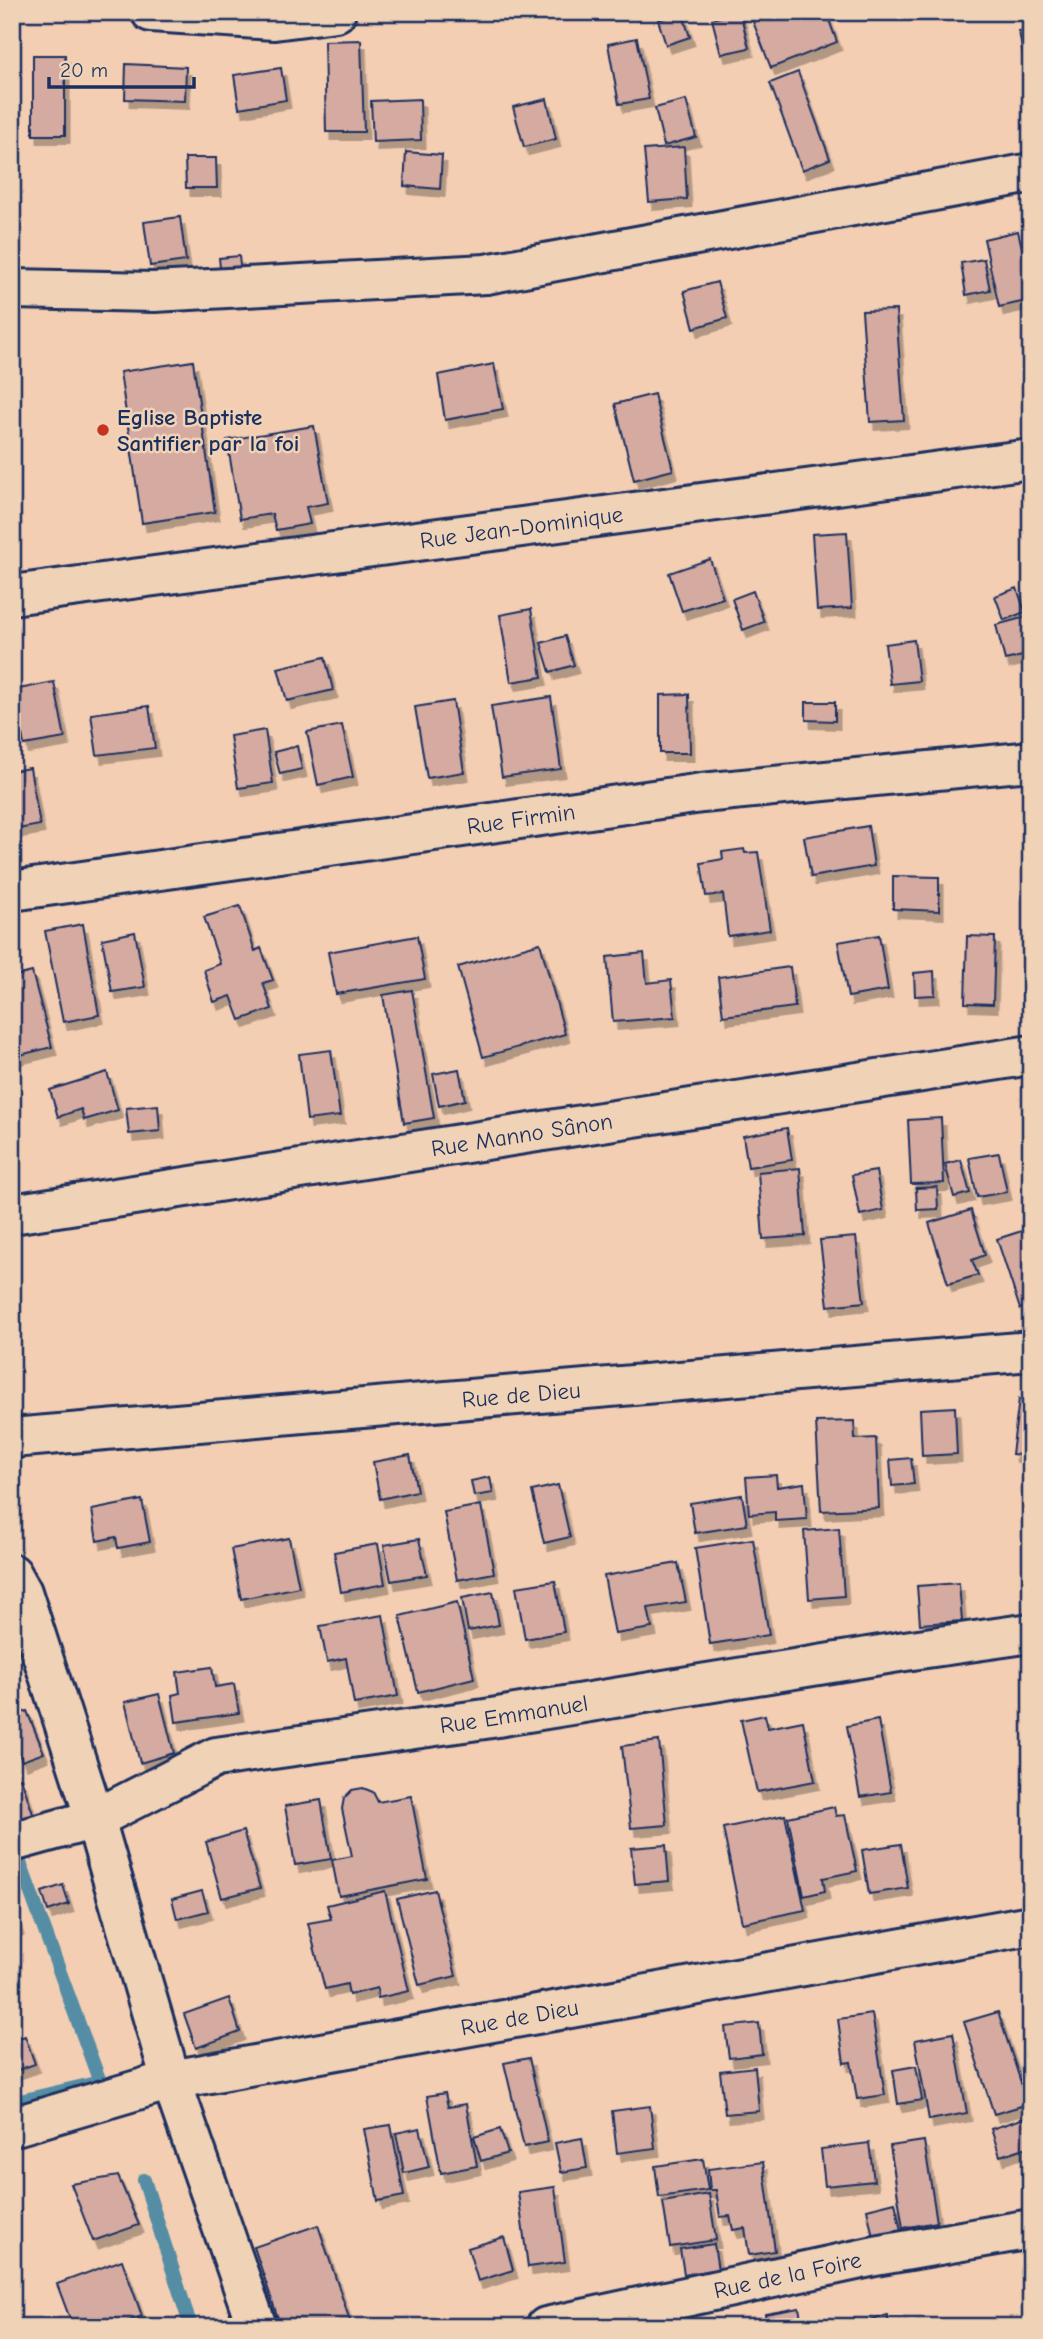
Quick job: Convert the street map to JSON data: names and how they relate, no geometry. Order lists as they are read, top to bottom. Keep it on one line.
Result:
{"streets":{"street":["Rue Jean-Dominique","Rue Firmin","Rue Manno Sânon","Rue de Dieu","Rue Emmanuel","Rue de la Foire"]},"places":["Eglise Baptiste Santifier par la foi"],"scale_bar":"20 m"}
